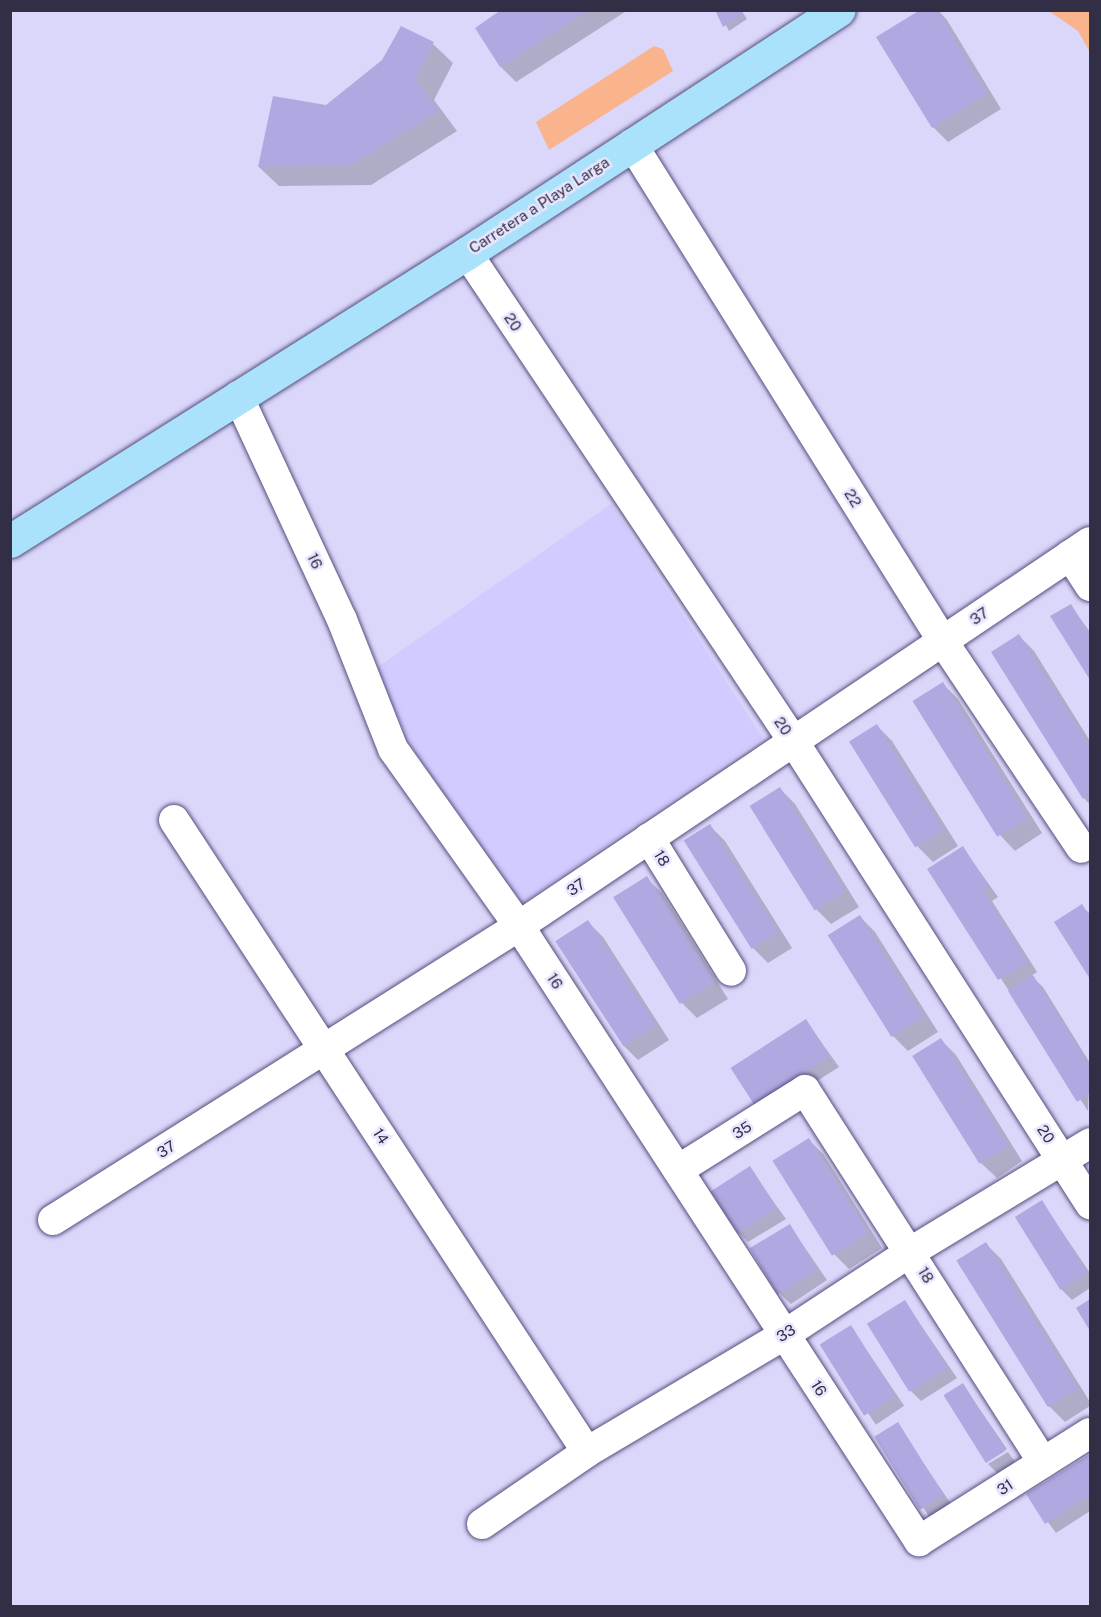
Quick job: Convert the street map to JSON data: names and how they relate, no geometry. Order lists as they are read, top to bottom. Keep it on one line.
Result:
{"streets":{"main road":["Carretera a Playa Larga"],"street":["20","22","16","37","18","35","14","33","31"]},"crossings":[["Carretera a Playa Larga","20"],["Carretera a Playa Larga","22"],["Carretera a Playa Larga","16"],["20","37"],["20","33"],["22","37"],["16","37"],["16","35"],["16","33"],["16","31"],["37","18"],["37","14"],["18","35"],["18","33"],["18","31"],["14","33"]]}
